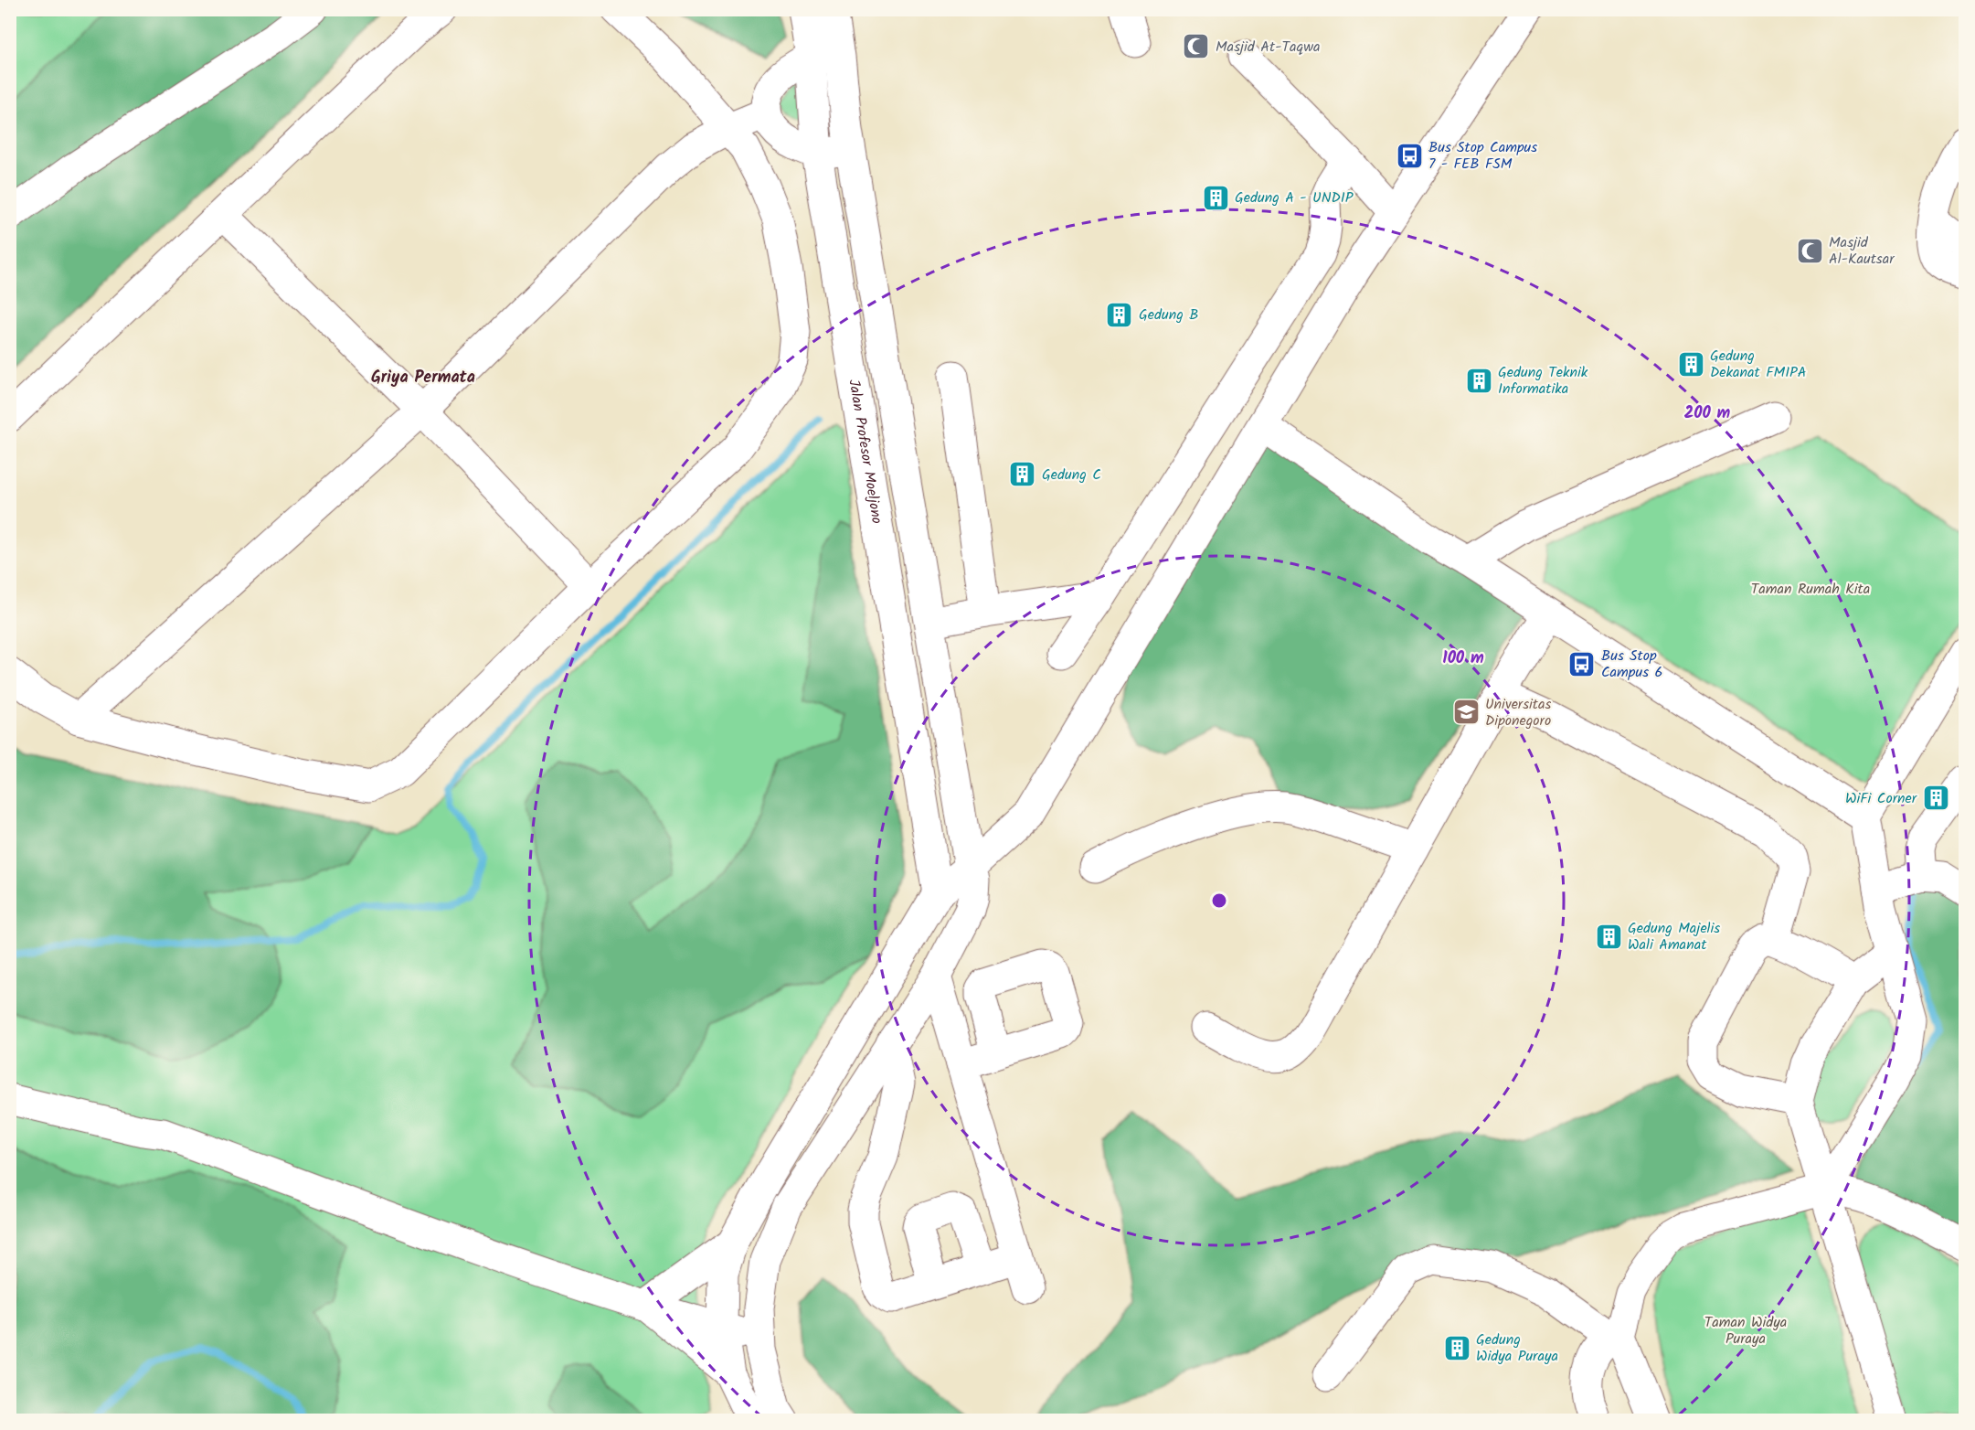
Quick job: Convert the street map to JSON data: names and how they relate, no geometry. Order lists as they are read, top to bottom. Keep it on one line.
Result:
{"streets":{"street":["Jalan Profesor Moeljono"]},"districts":["Griya Permata"],"parks":["Taman Rumah Kita","Taman Widya Puraya"],"places":{"mosque":["Masjid At-Taqwa","Masjid Al-Kautsar"],"bus stop":["Bus Stop Campus 7 - FEB FSM","Bus Stop Campus 6"],"building":["Gedung A - UNDIP","Gedung B","Gedung Dekanat FMIPA","Gedung Teknik Informatika","Gedung C","WiFi Corner","Gedung Majelis Wali Amanat","Gedung Widya Puraya"],"school or university":["Universitas Diponegoro"]},"rings":["200 m","100 m"]}
